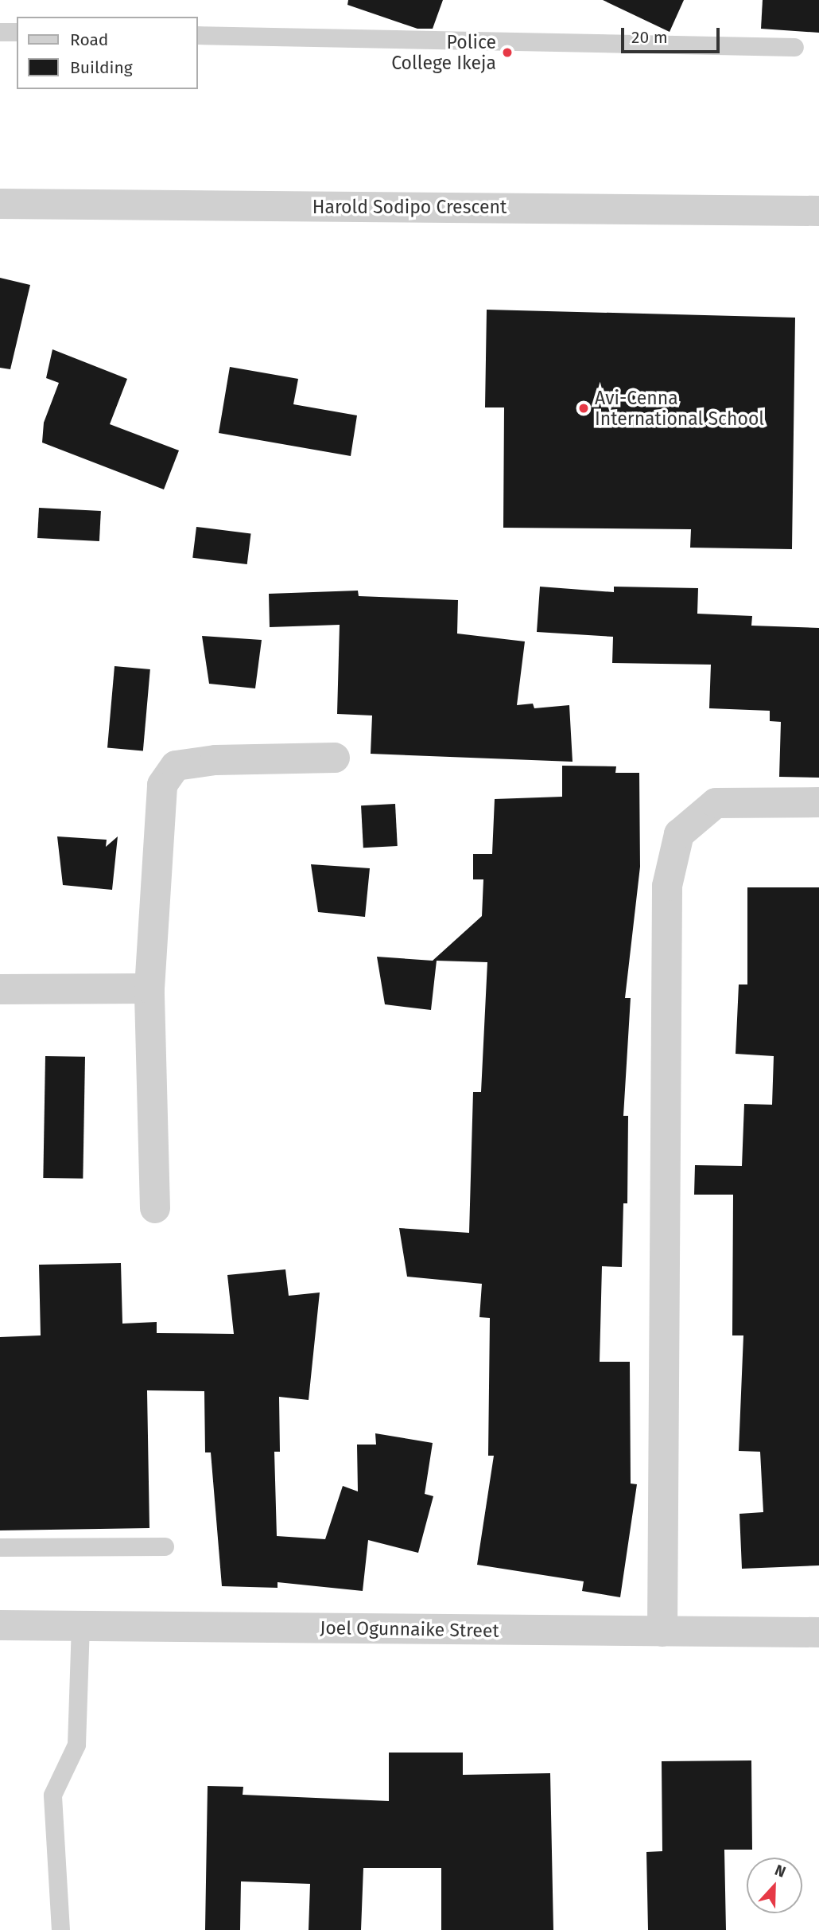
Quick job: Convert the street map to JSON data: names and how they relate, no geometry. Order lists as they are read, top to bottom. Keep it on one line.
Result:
{"streets":{"street":["Harold Sodipo Crescent","Joel Ogunnaike Street"]},"places":["Police College Ikeja","Avi-Cenna International School"],"legend":["Road","Building"],"scale_bar":"20 m","north":"top"}
